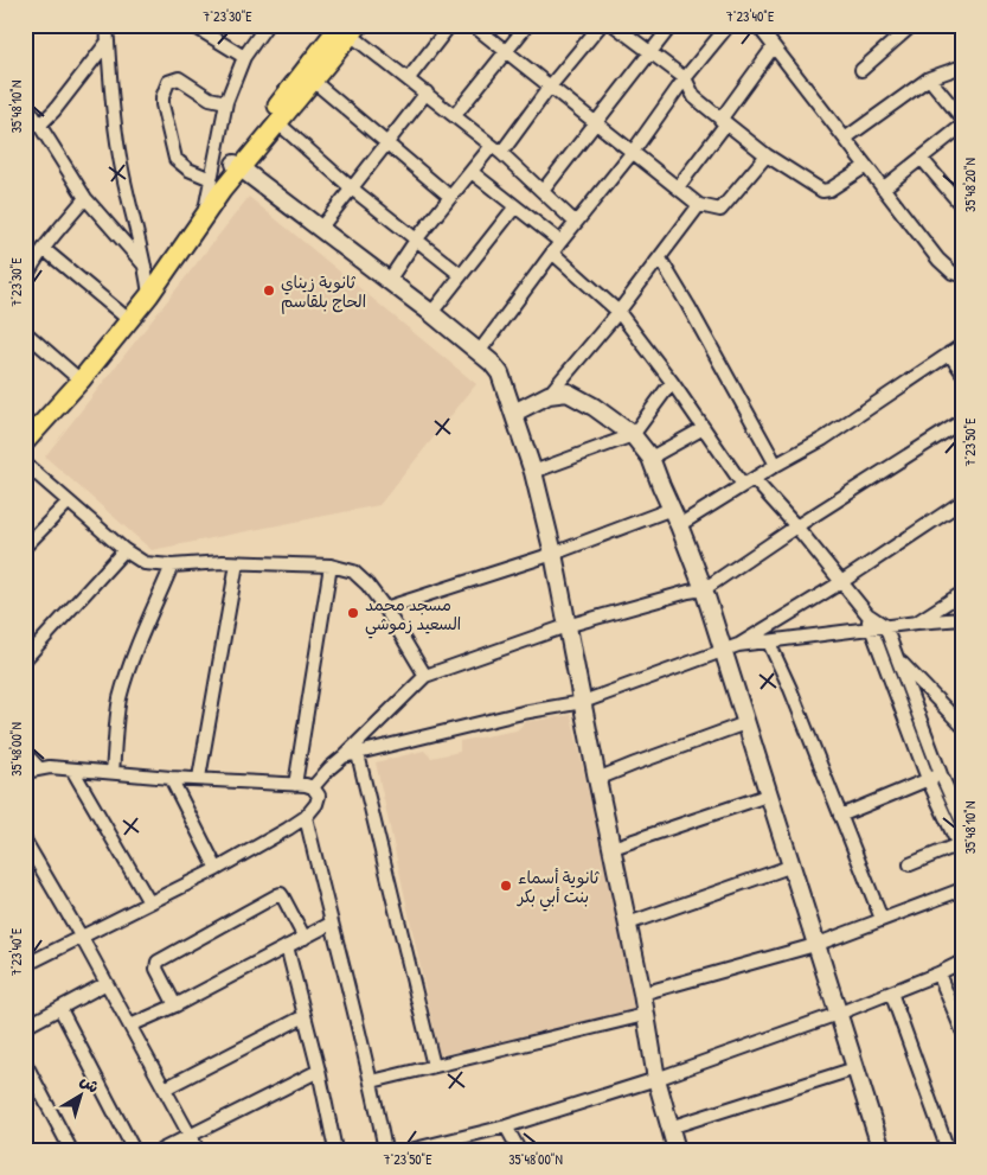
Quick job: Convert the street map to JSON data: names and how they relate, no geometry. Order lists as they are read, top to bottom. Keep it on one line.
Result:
{"places":["ثانوية زيناي الحاج بلقاسم","مسجد محمد السعيد زموشي","ثانوية أسماء بنت أبي بكر"],"north":"top right","coordinates":["7°23'30\"E","7°23'40\"E","35°48'10\"N","35°48'20\"N","7°23'50\"E","35°48'00\"N"]}
